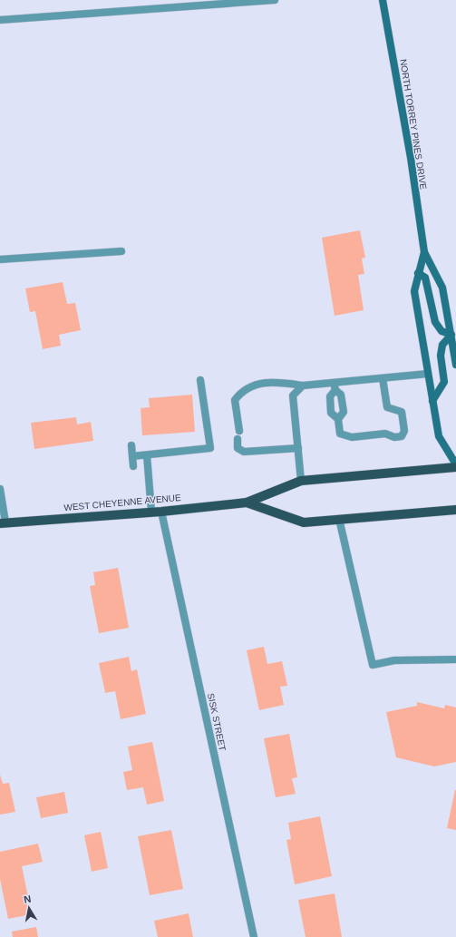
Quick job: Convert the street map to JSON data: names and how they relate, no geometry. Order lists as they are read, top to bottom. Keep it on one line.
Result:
{"streets":{"main road":["NORTH TORREY PINES DRIVE","WEST CHEYENNE AVENUE"],"street":["SISK STREET"]},"crossings":[["NORTH TORREY PINES DRIVE","WEST CHEYENNE AVENUE"],["WEST CHEYENNE AVENUE","SISK STREET"]],"north":"top"}
